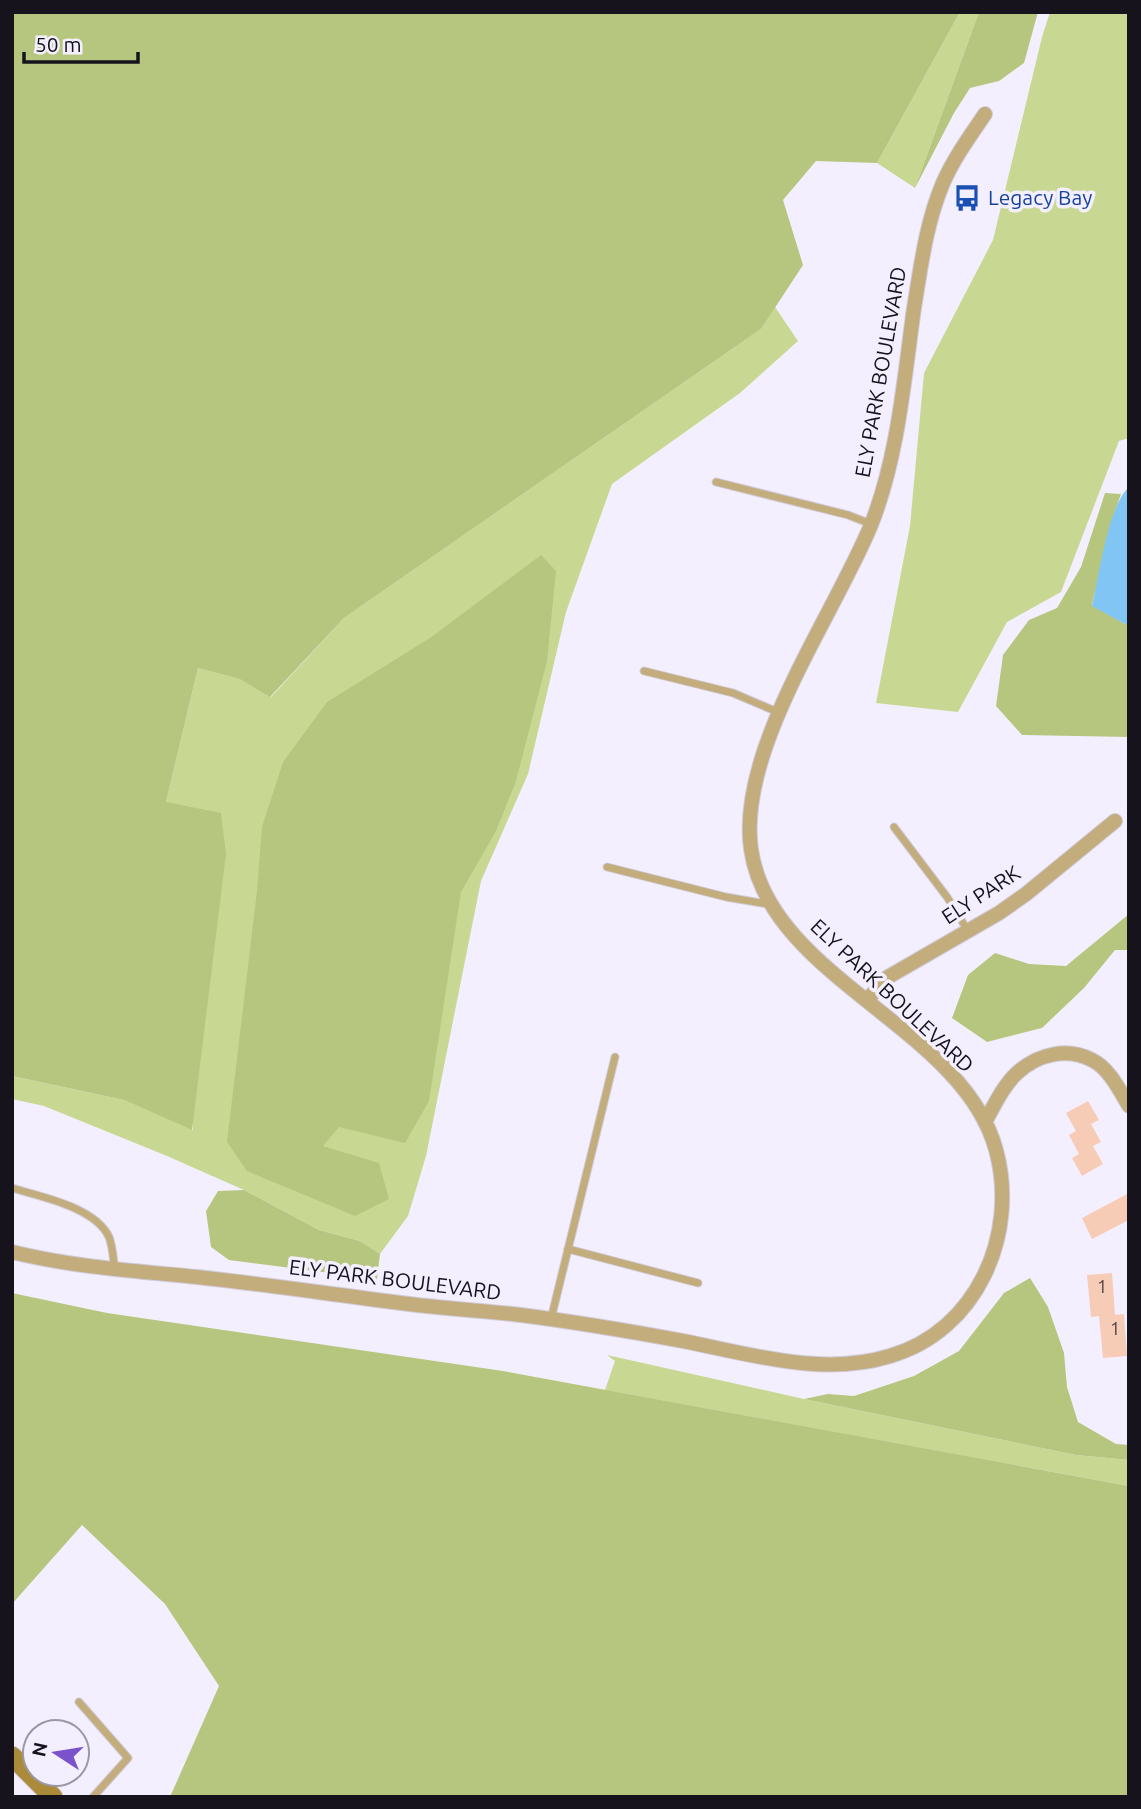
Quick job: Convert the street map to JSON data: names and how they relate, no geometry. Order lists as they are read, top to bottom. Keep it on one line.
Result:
{"streets":{"street":["ELY PARK BOULEVARD","ELY PARK"]},"crossings":[["ELY PARK BOULEVARD","ELY PARK"]],"places":{"bus stop":["Legacy Bay"]},"house_numbers":["1","1"],"scale_bar":"50 m","north":"left"}
